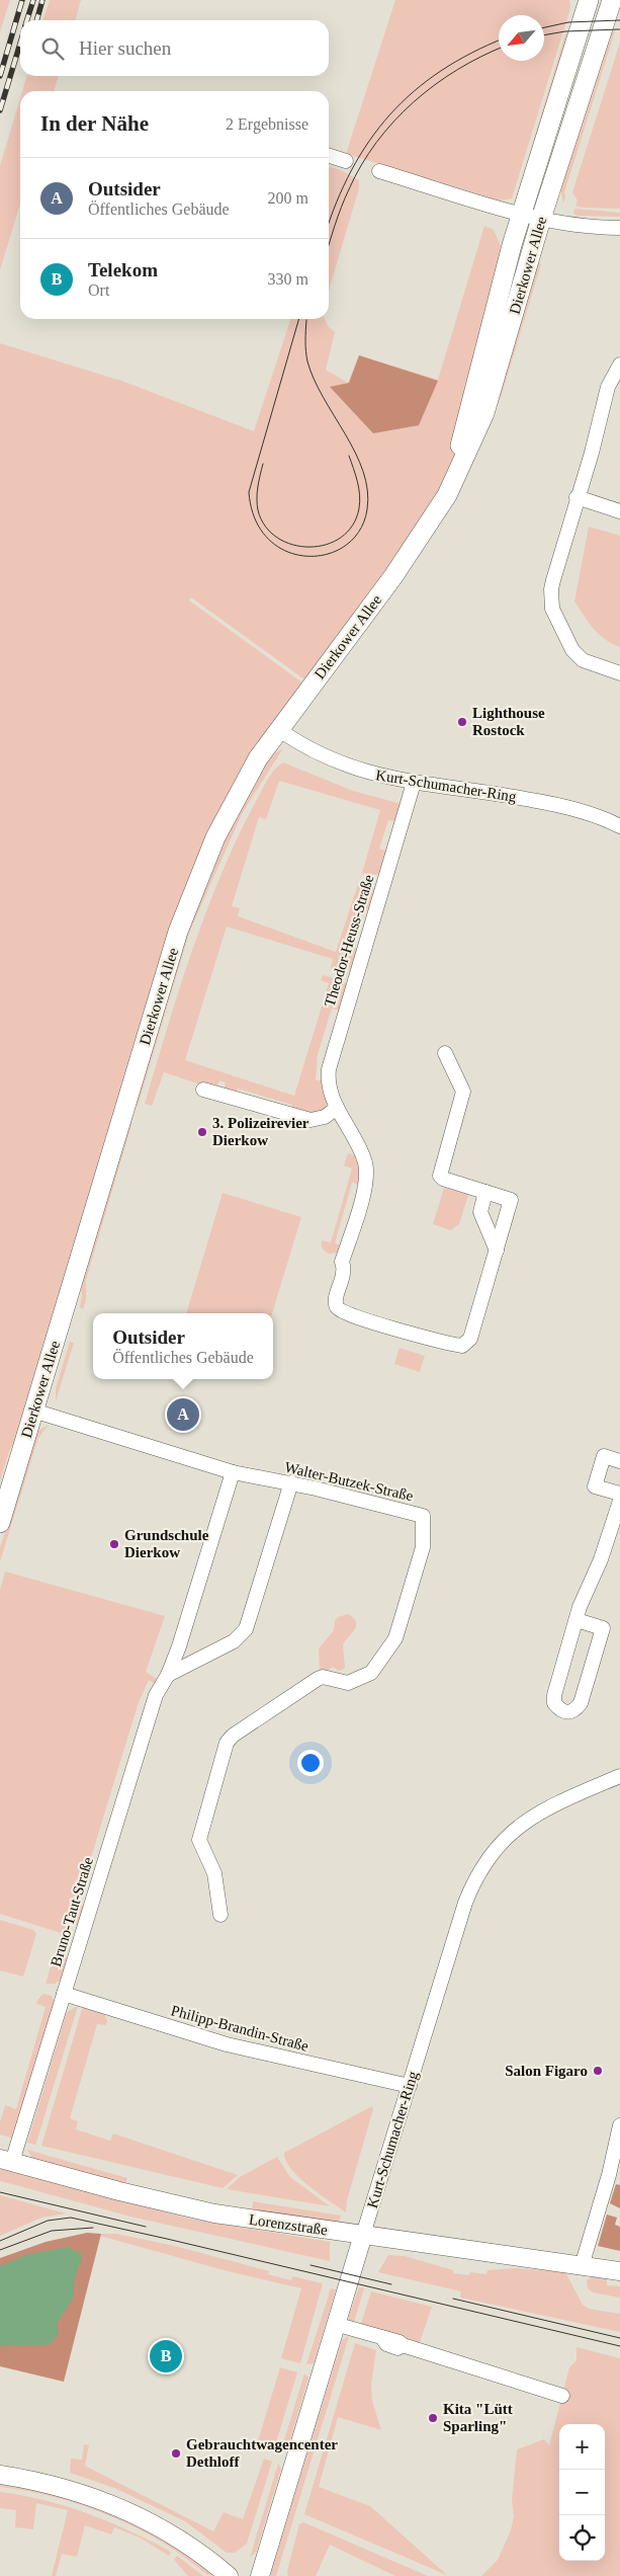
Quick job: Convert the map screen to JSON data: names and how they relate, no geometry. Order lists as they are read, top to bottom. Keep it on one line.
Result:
{"streets":{"main road":["Dierkower Allee"],"street":["Kurt-Schumacher-Ring","Theodor-Heuss-Straße","Walter-Butzek-Straße","Bruno-Taut-Straße","Philipp-Brandin-Straße","Lorenzstraße"]},"crossings":[["Dierkower Allee","Kurt-Schumacher-Ring"],["Dierkower Allee","Walter-Butzek-Straße"],["Kurt-Schumacher-Ring","Theodor-Heuss-Straße"],["Kurt-Schumacher-Ring","Philipp-Brandin-Straße"],["Kurt-Schumacher-Ring","Lorenzstraße"],["Walter-Butzek-Straße","Bruno-Taut-Straße"],["Bruno-Taut-Straße","Philipp-Brandin-Straße"],["Bruno-Taut-Straße","Lorenzstraße"]],"places":["Lighthouse Rostock","3. Polizeirevier Dierkow","Grundschule Dierkow","Salon Figaro","Kita \"Lütt Sparling\"","Gebrauchtwagencenter Dethloff"],"north":"bottom left","page":{"search":"Hier suchen","heading":["In der Nähe","2 Ergebnisse"],"list":[{"mark":"A","name":"Outsider","note":"Öffentliches Gebäude","value":"200 m"},{"mark":"B","name":"Telekom","note":"Ort","value":"330 m"}],"popup":["Outsider","Öffentliches Gebäude"],"pins":["A","B"],"map_buttons":["+","−"]}}
